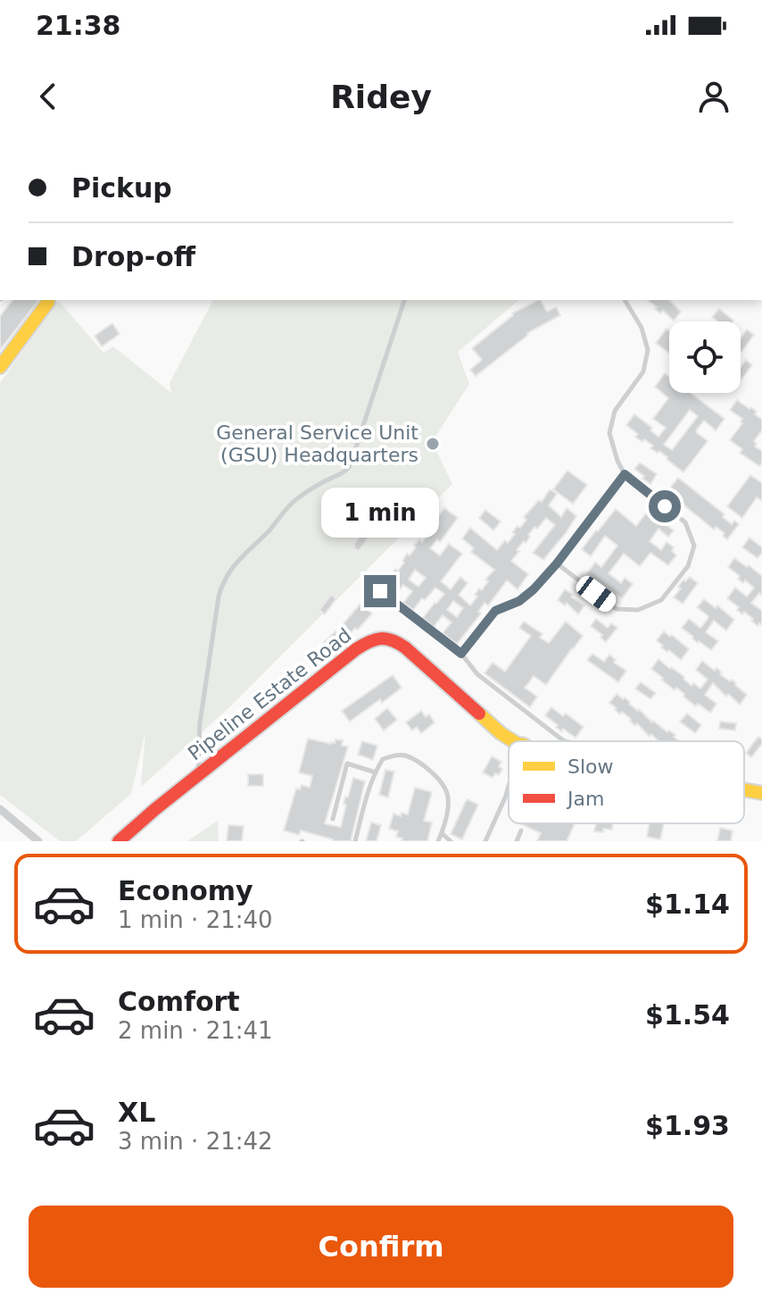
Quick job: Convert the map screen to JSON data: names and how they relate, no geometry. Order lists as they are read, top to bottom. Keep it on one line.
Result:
{"streets":{"street":["Pipeline Estate Road"]},"places":["General Service Unit (GSU) Headquarters"],"legend":["Slow","Jam"],"page":{"status":"21:38","header":"Ridey","banner":["Pickup","Drop-off"],"bubble":"1 min","list":[{"name":"Economy","note":"1 min · 21:40","value":"$1.14"},{"name":"Comfort","note":"2 min · 21:41","value":"$1.54"},{"name":"XL","note":"3 min · 21:42","value":"$1.93"}],"buttons":"Confirm"}}
